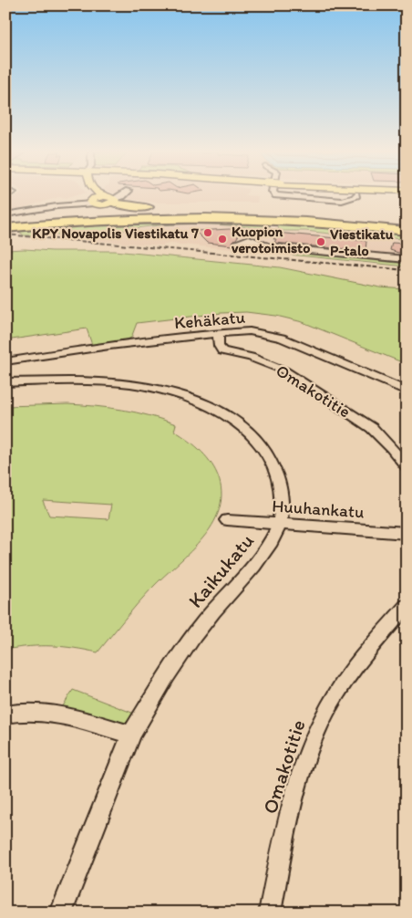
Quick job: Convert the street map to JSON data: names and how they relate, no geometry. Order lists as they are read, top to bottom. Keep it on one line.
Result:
{"streets":{"street":["Kehäkatu","Omakotitie","Huuhankatu","Kaikukatu"]},"crossings":[["Kehäkatu","Omakotitie"],["Huuhankatu","Kaikukatu"]],"places":["KPY Novapolis Viestikatu 7","Kuopion verotoimisto","Viestikatu P-talo"]}
